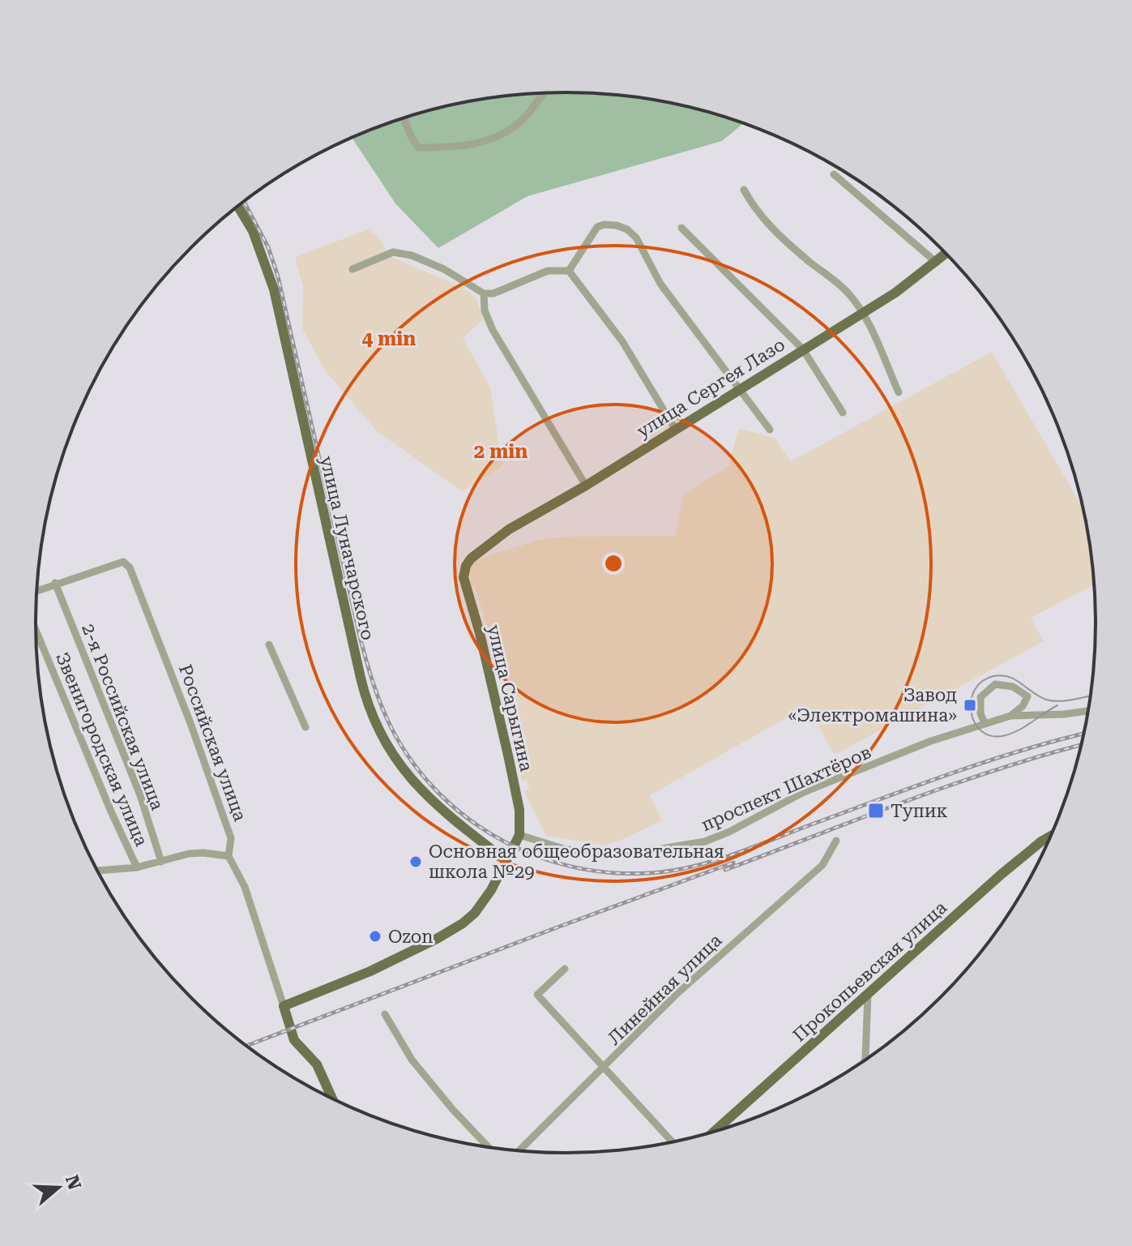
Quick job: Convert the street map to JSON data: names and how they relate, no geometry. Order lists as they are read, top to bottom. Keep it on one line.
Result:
{"streets":{"main road":["улица Сергея Лазо","улица Луначарского","улица Сарыгина","Российская улица","Прокопьевская улица"],"street":["2-я Российская улица","Звенигородская улица","проспект Шахтёров","Линейная улица"]},"crossings":[["улица Сергея Лазо","улица Сарыгина"],["улица Сарыгина","проспект Шахтёров"],["2-я Российская улица","Российская улица"]],"places":{"transit":["Завод «Электромашина»","Тупик"],"other":["Основная общеобразовательная школа №29","Ozon"]},"north":"right","rings":["4 min","2 min"]}
